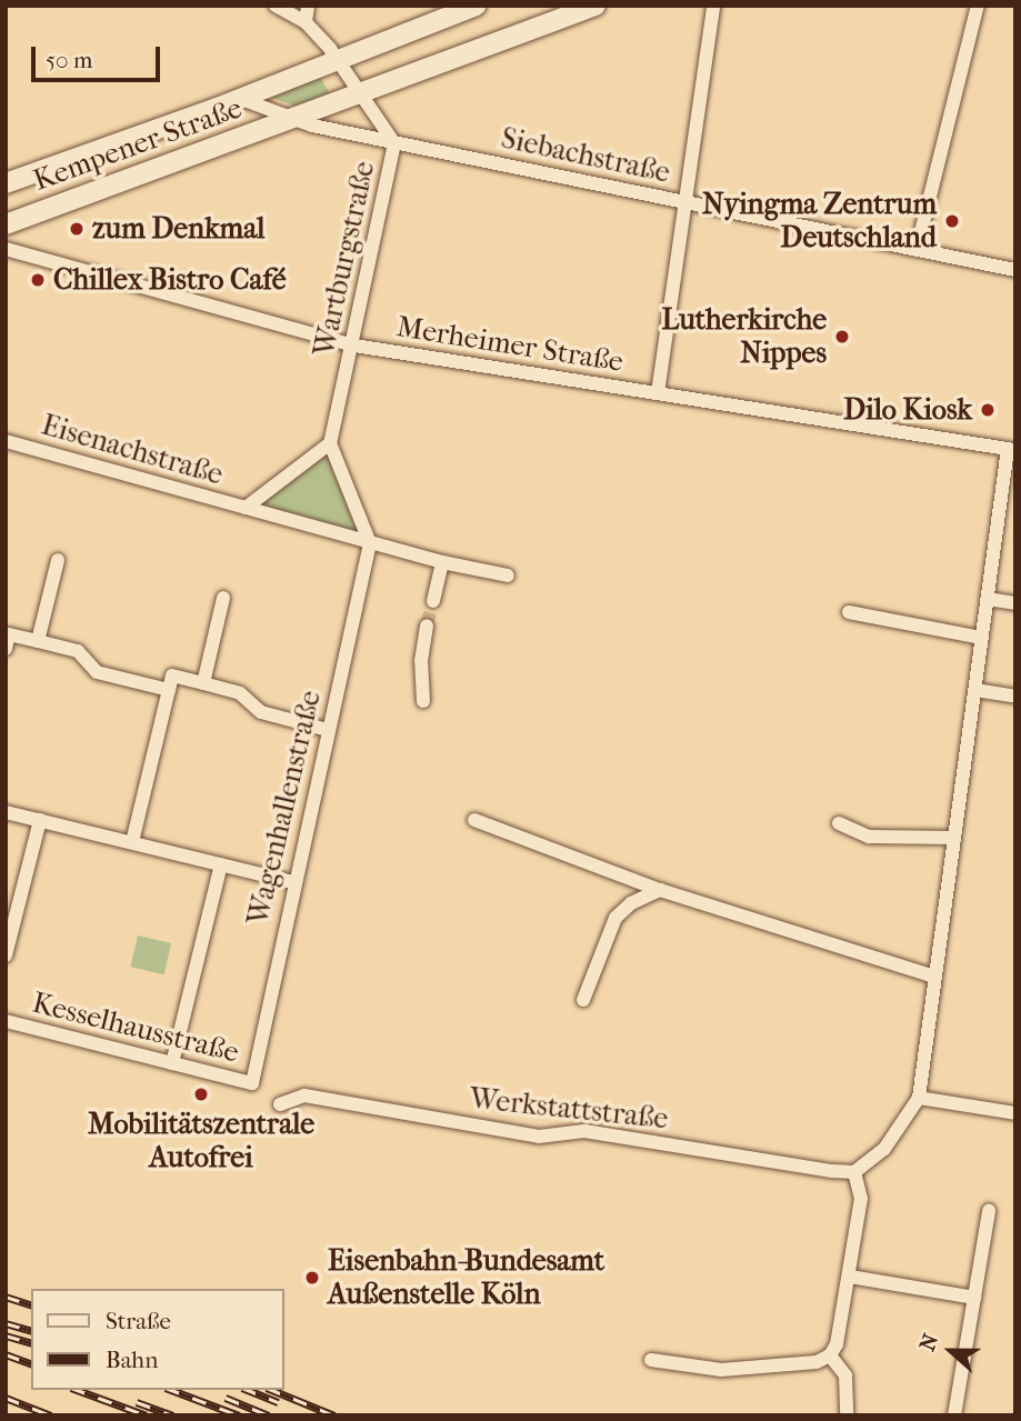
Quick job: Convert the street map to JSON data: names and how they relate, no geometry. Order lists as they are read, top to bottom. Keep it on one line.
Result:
{"streets":{"main road":["Kempener Straße"],"street":["Siebachstraße","Wartburgstraße","Merheimer Straße","Eisenachstraße","Wagenhallenstraße","Kesselhausstraße","Werkstattstraße"]},"crossings":[["Kempener Straße","Siebachstraße"],["Kempener Straße","Wartburgstraße"],["Siebachstraße","Wartburgstraße"],["Wartburgstraße","Merheimer Straße"],["Eisenachstraße","Wagenhallenstraße"],["Wagenhallenstraße","Kesselhausstraße"]],"places":["Nyingma Zentrum Deutschland","zum Denkmal","Chillex Bistro Café","Lutherkirche Nippes","Dilo Kiosk","Mobilitätszentrale Autofrei","Eisenbahn-Bundesamt Außenstelle Köln"],"legend":["Straße","Bahn"],"scale_bar":"50 m","north":"left"}
